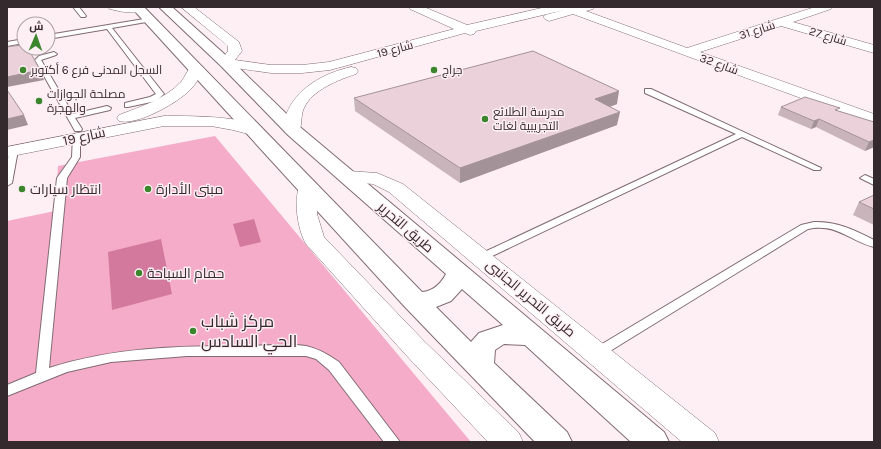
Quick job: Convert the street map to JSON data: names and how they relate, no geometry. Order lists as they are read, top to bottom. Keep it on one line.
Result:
{"streets":{"street":["شارع 31","شارع 27","شارع 19","شارع 32","طريق التحرير","طريق التحرير الجانبى"]},"crossings":[["شارع 31","شارع 27"],["شارع 31","شارع 32"],["شارع 19","شارع 32"],["شارع 19","طريق التحرير"],["طريق التحرير","طريق التحرير الجانبى"]],"places":["السجل المدنى فرع 6 أكتوبر","جراج","مصلحة الجوازات والهجرة","مدرسة الطلائع التجريبية لغات","انتظار سيارات","مبنى الأدارة","حمام السباحة","مركز شباب الحي السادس"],"north":"top"}
